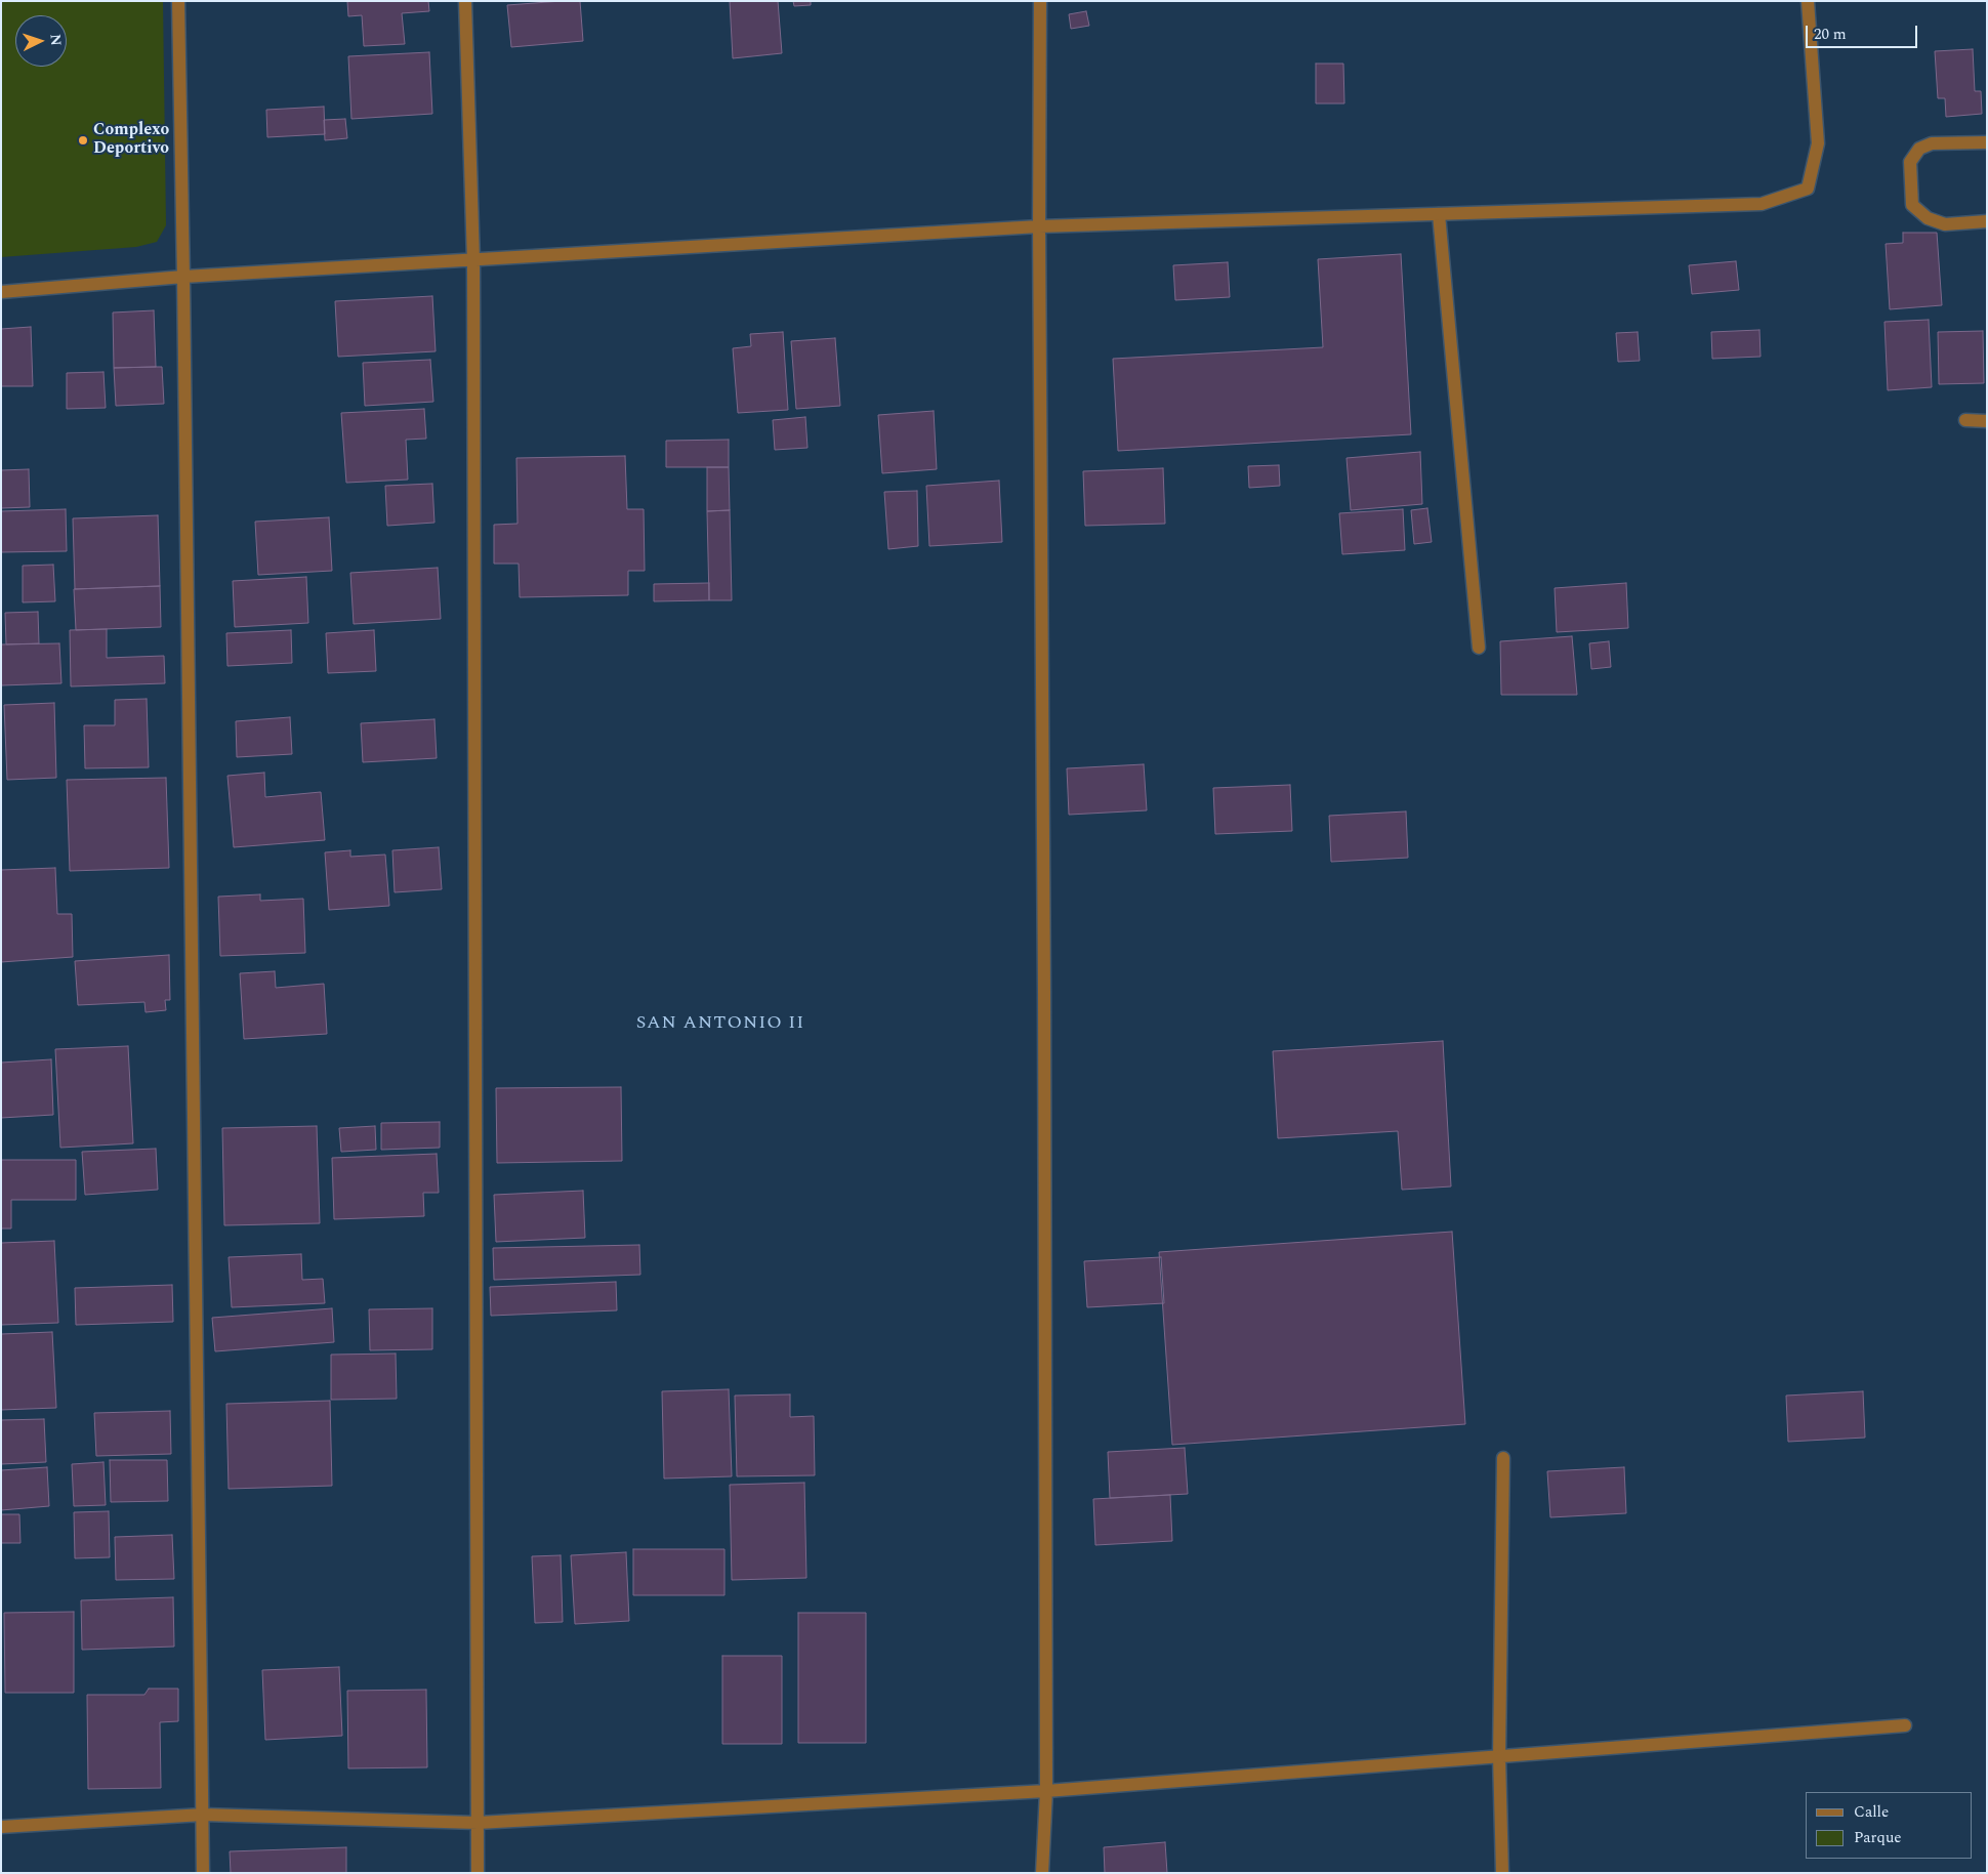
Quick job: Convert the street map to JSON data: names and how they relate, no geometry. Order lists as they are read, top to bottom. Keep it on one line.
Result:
{"districts":["SAN ANTONIO II"],"places":["Complexo Deportivo"],"legend":["Calle","Parque"],"scale_bar":"20 m","north":"right"}
